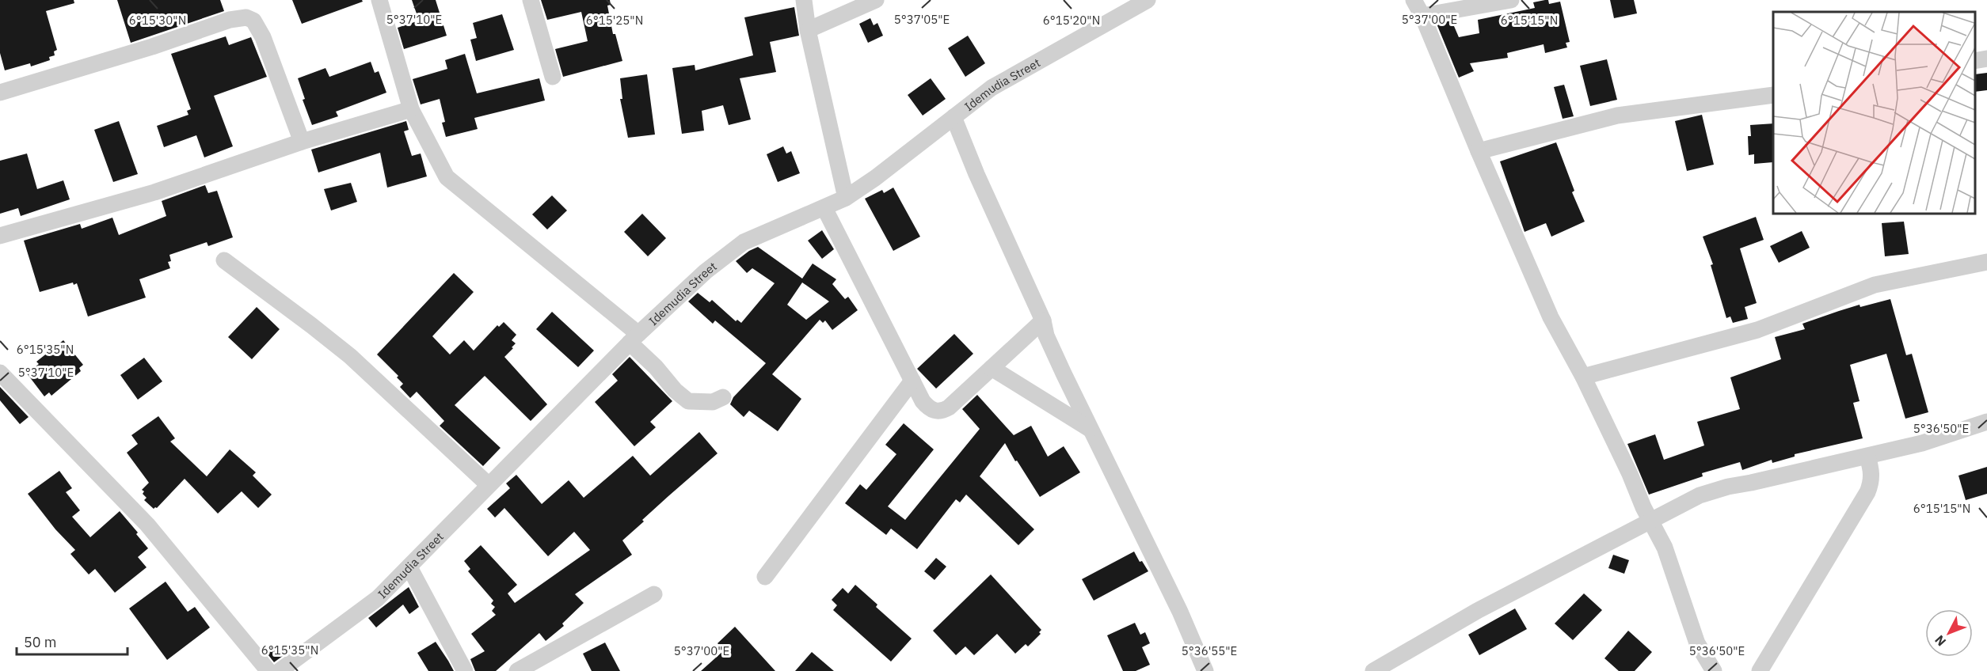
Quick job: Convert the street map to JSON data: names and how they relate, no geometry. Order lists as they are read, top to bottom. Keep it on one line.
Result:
{"streets":{"street":["Idemudia Street"]},"scale_bar":"50 m","north":"bottom left","coordinates":["5°37'10\"E","5°37'05\"E","5°37'00\"E","6°15'30\"N","6°15'25\"N","6°15'20\"N","6°15'15\"N","6°15'35\"N","5°36'50\"E","5°36'55\"E"]}
